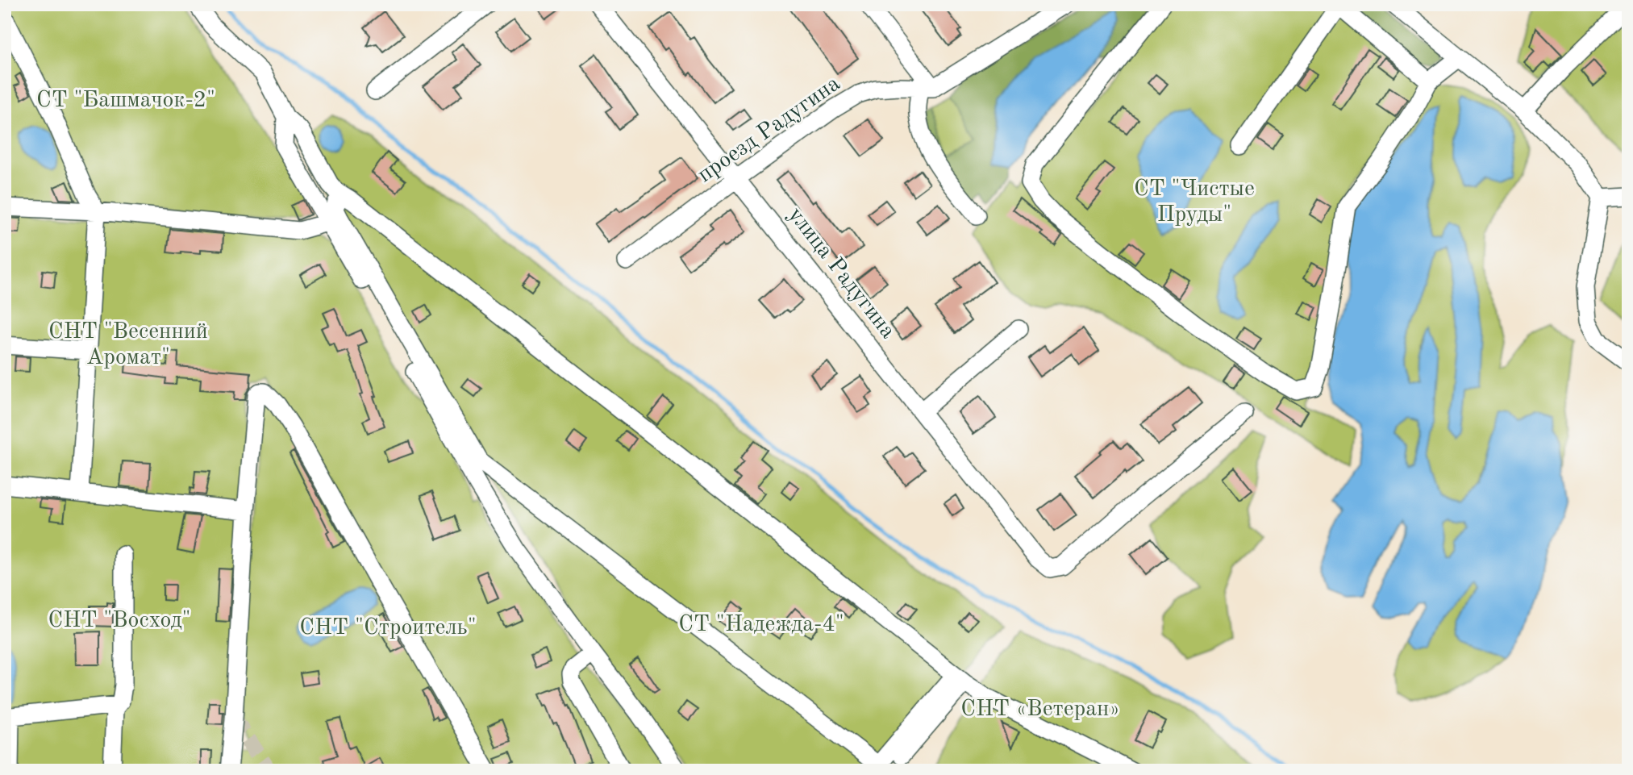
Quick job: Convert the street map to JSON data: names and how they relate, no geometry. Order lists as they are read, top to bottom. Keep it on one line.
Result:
{"streets":{"street":["проезд Радугина","улица Радугина"]},"crossings":[["проезд Радугина","улица Радугина"]],"parks":["СТ \"Башмачок-2\"","СТ \"Чистые Пруды\"","СНТ \"Весенний Аромат\"","СНТ \"Восход\"","СТ \"Надежда-4\"","СНТ \"Строитель\"","СНТ «Ветеран»"]}
